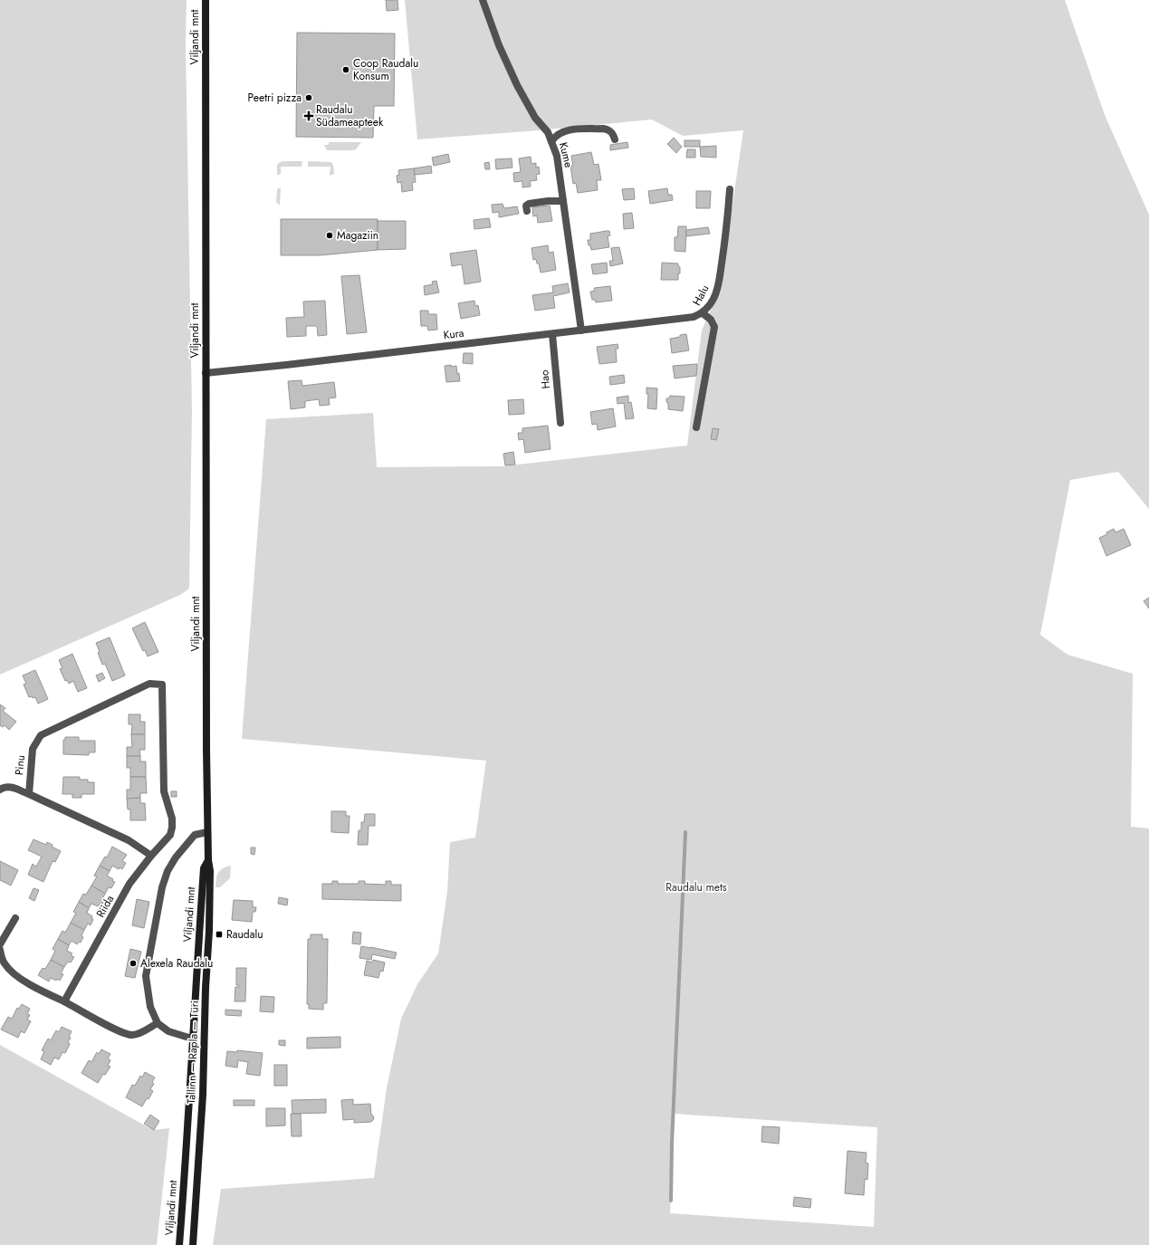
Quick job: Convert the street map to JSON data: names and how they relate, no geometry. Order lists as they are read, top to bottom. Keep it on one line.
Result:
{"streets":{"main road":["Viljandi mnt","Tallinn — Rapla — Türi"],"street":["Kume","Halu","Kura","Hao","Pinu","Riida"]},"crossings":[["Viljandi mnt","Kura"],["Viljandi mnt","Tallinn — Rapla — Türi"],["Kume","Kura"],["Halu","Kura"],["Kura","Hao"],["Pinu","Riida"]],"parks":["Raudalu mets"],"places":{"other":["Coop Raudalu Konsum","Peetri pizza","Magaziin","Alexela Raudalu"],"health":["Raudalu Südameapteek"],"transit":["Raudalu"]}}
